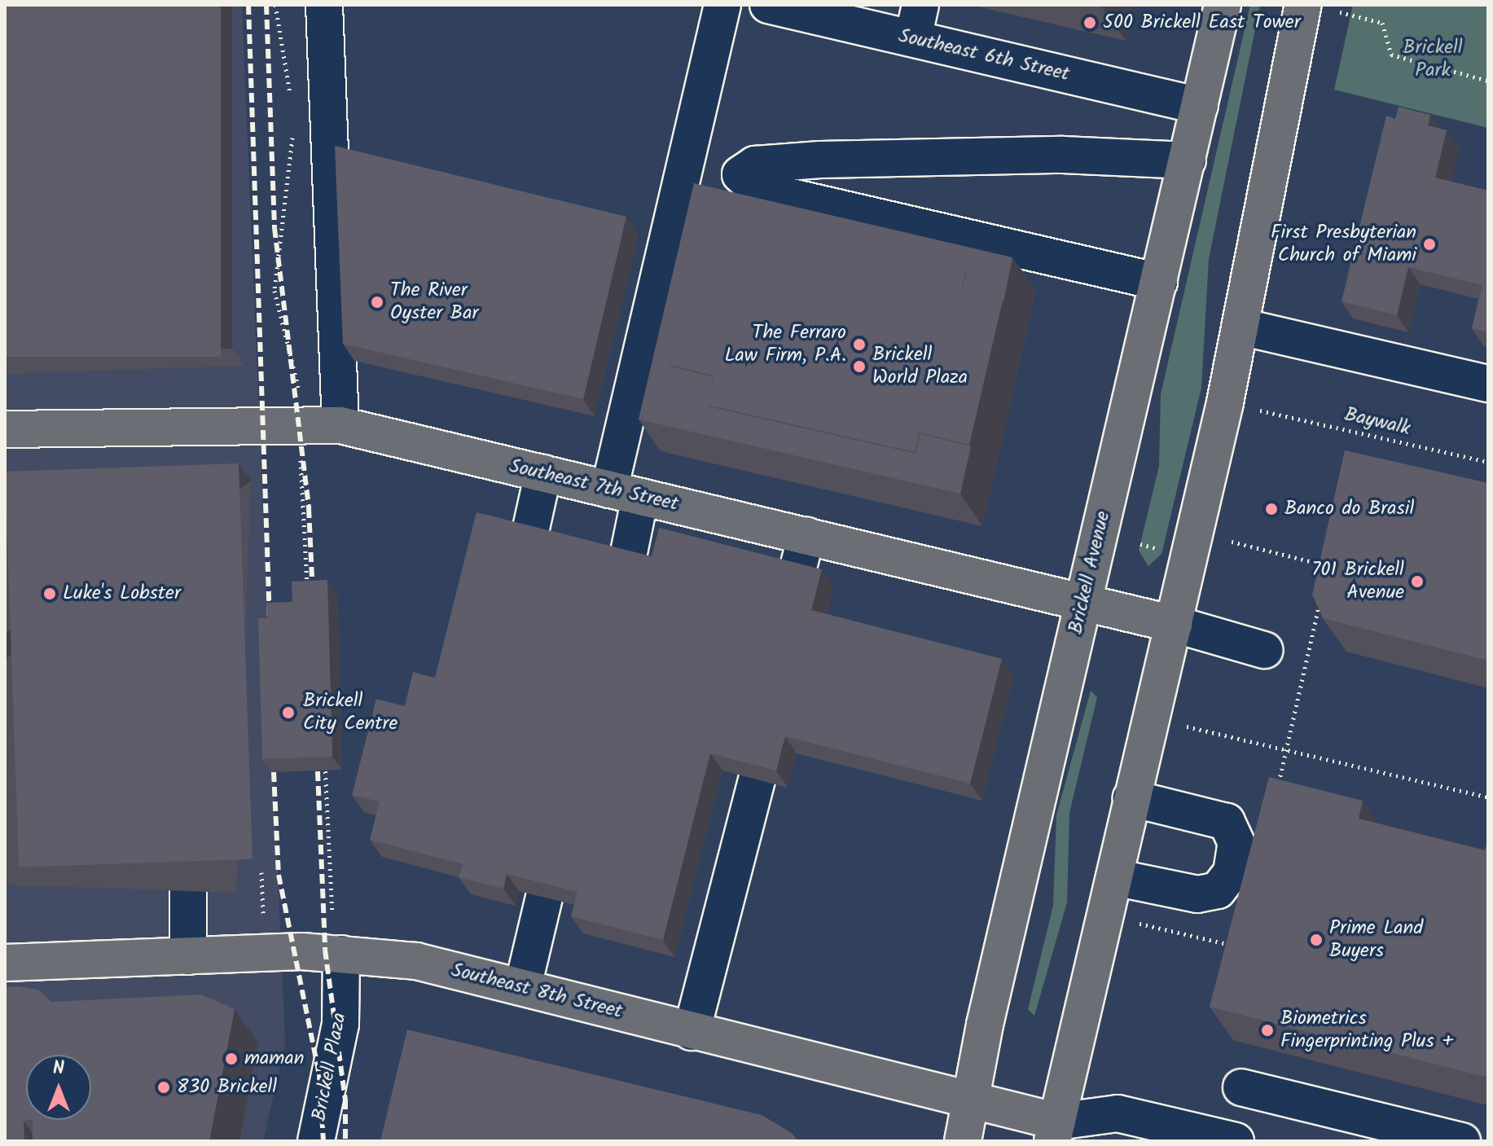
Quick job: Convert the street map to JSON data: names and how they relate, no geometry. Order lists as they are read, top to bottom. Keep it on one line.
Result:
{"streets":{"main road":["Southeast 7th Street","Brickell Avenue","Southeast 8th Street"],"street":["Southeast 6th Street","Brickell Plaza"],"path":["Baywalk"]},"crossings":[["Southeast 6th Street","Brickell Avenue"],["Southeast 7th Street","Brickell Avenue"],["Brickell Avenue","Southeast 8th Street"],["Southeast 8th Street","Brickell Plaza"]],"parks":["Brickell Park"],"places":["500 Brickell East Tower","First Presbyterian Church of Miami","The River Oyster Bar","The Ferraro Law Firm, P.A.","Brickell World Plaza","Banco do Brasil","701 Brickell Avenue","Luke's Lobster","Brickell City Centre","Prime Land Buyers","Biometrics Fingerprinting Plus +","maman","830 Brickell"],"north":"top"}
